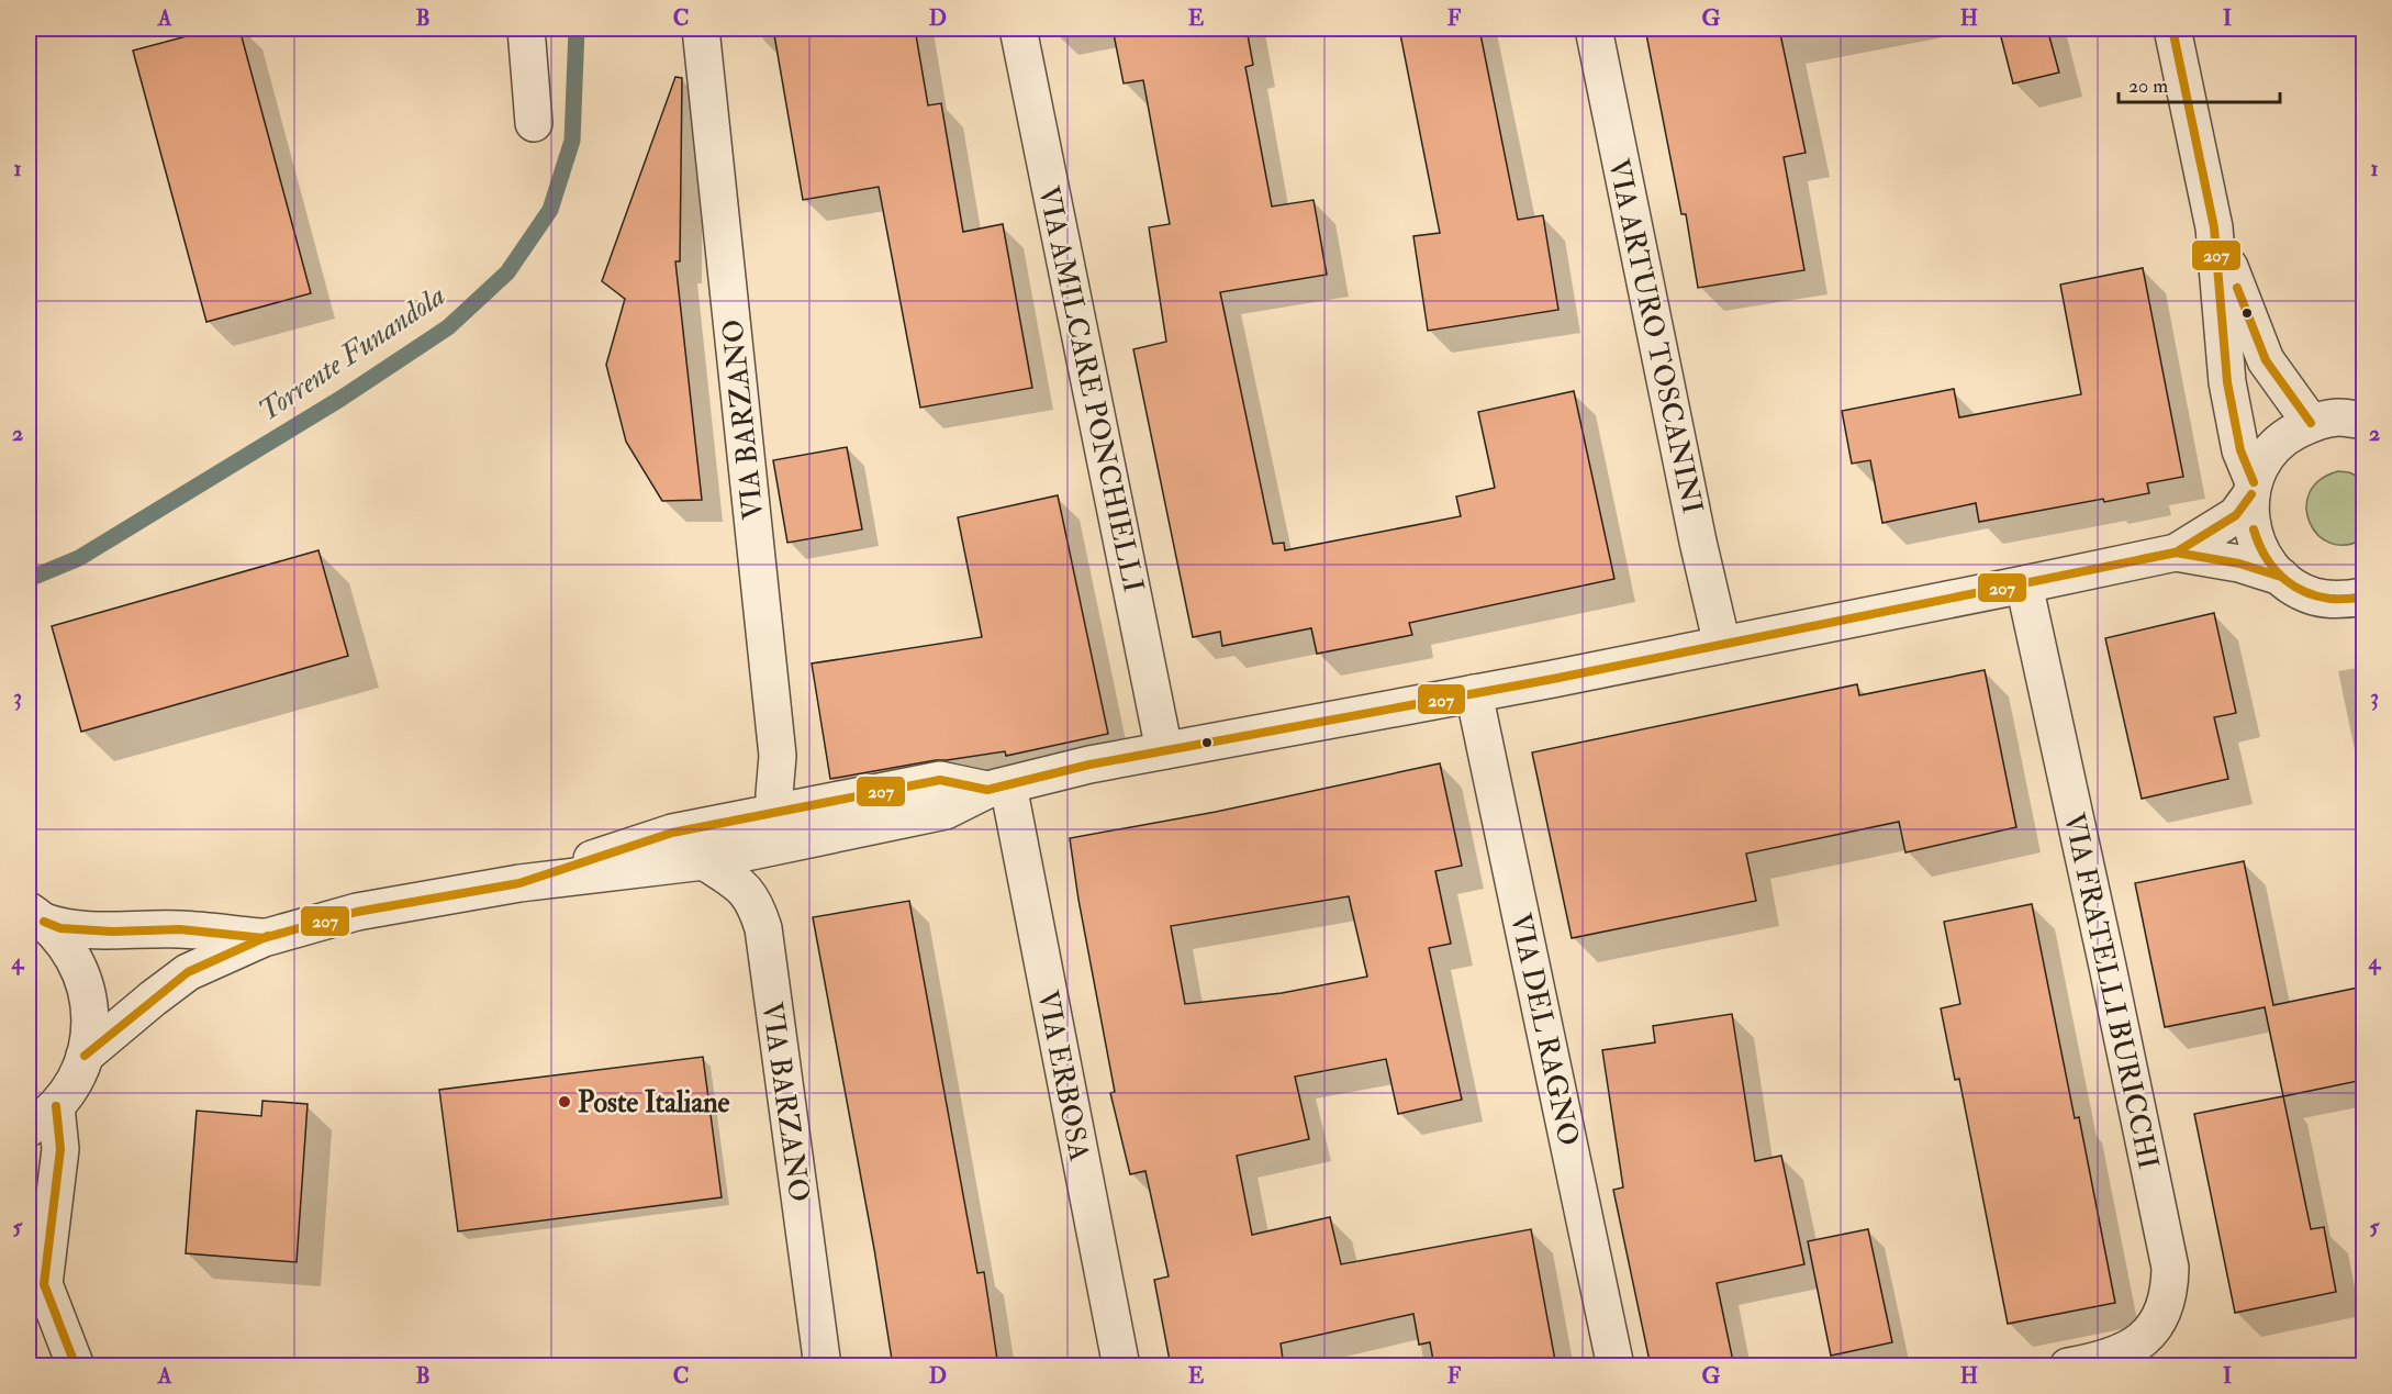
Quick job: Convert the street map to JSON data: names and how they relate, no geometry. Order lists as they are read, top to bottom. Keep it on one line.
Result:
{"streets":{"street":["VIA ARTURO TOSCANINI","VIA AMILCARE PONCHIELLI","VIA BARZANO","VIA FRATELLI BURICCHI","VIA DEL RAGNO","VIA ERBOSA"]},"water":["Torrente Funandola"],"places":["Poste Italiane"],"lines":["transit line 207"],"scale_bar":"20 m","grid":{"columns":["A","B","C","D","E","F","G","H","I"],"rows":["1","2","3","4","5"]}}
